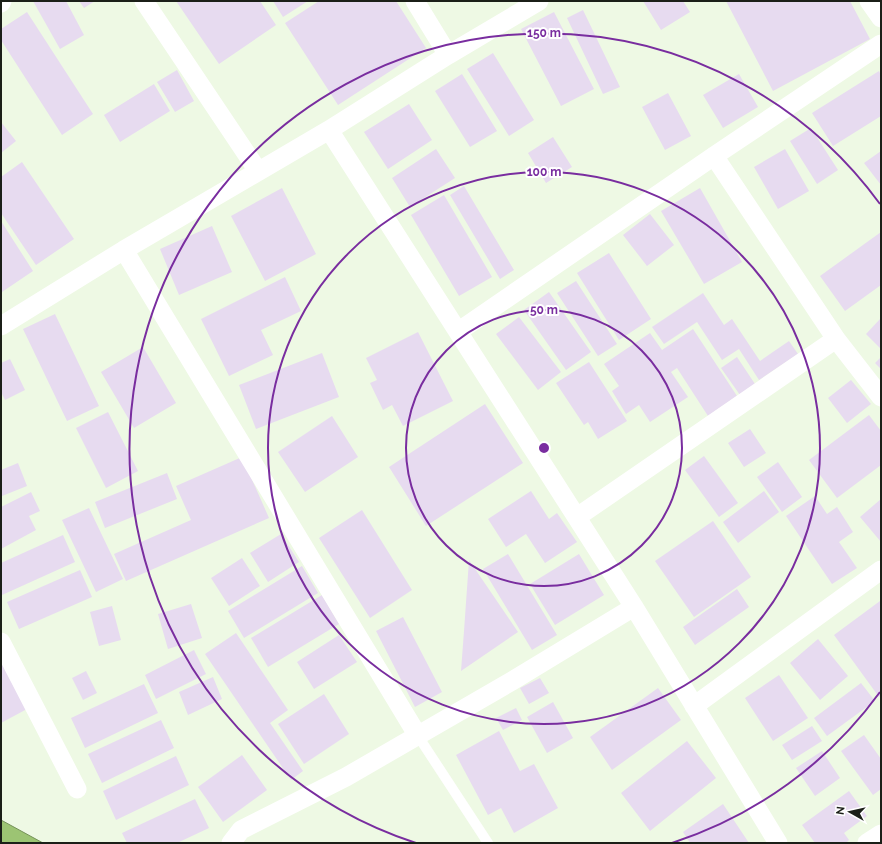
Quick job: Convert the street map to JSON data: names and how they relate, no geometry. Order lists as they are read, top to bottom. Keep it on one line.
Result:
{"north":"left","rings":["150 m","100 m","50 m"]}
